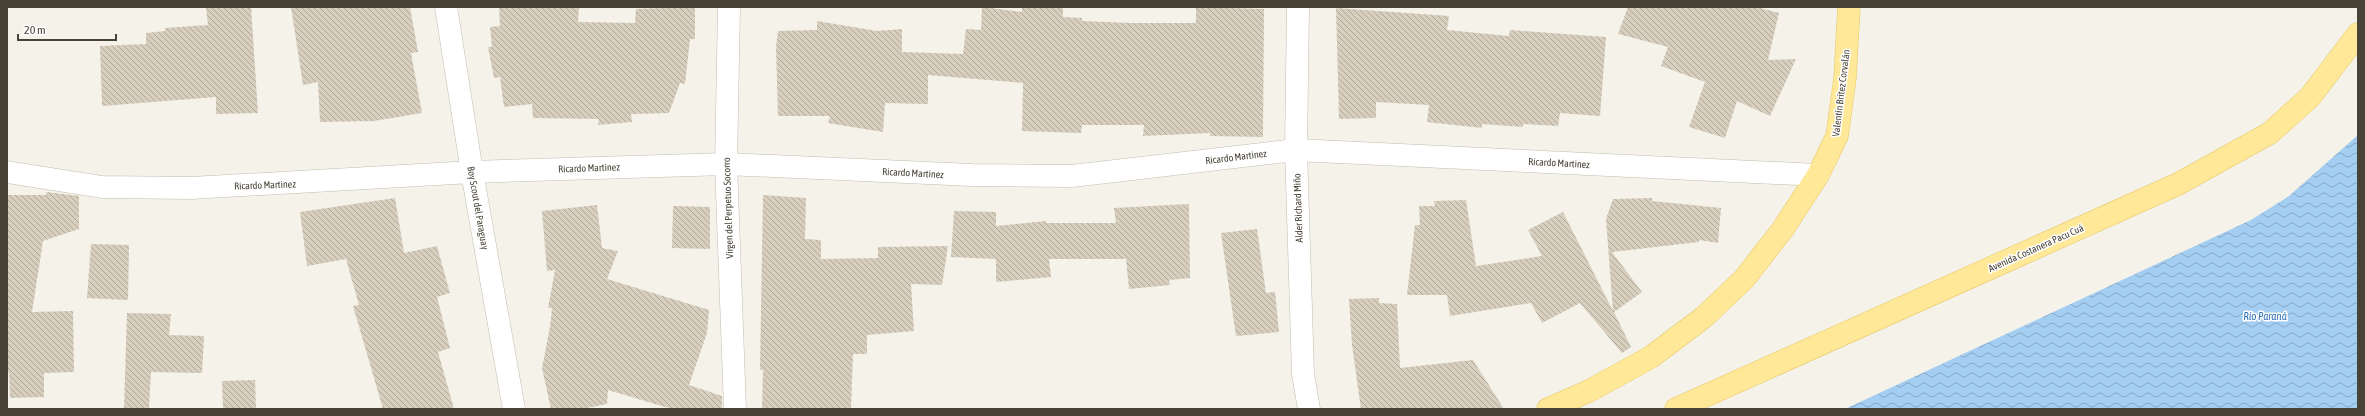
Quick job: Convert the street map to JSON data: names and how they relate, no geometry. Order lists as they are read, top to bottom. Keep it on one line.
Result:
{"streets":{"main road":["Valentín Brítez Corvalán","Avenida Costanera Pacu Cuá"],"street":["Ricardo Martinez","Boy Scout del Paraguay","Virgen del Perpetuo Socorro","Alder Richard Miño"]},"crossings":[["Valentín Brítez Corvalán","Ricardo Martinez"],["Ricardo Martinez","Boy Scout del Paraguay"],["Ricardo Martinez","Virgen del Perpetuo Socorro"],["Ricardo Martinez","Alder Richard Miño"]],"water":["Río Paraná"],"scale_bar":"20 m"}
